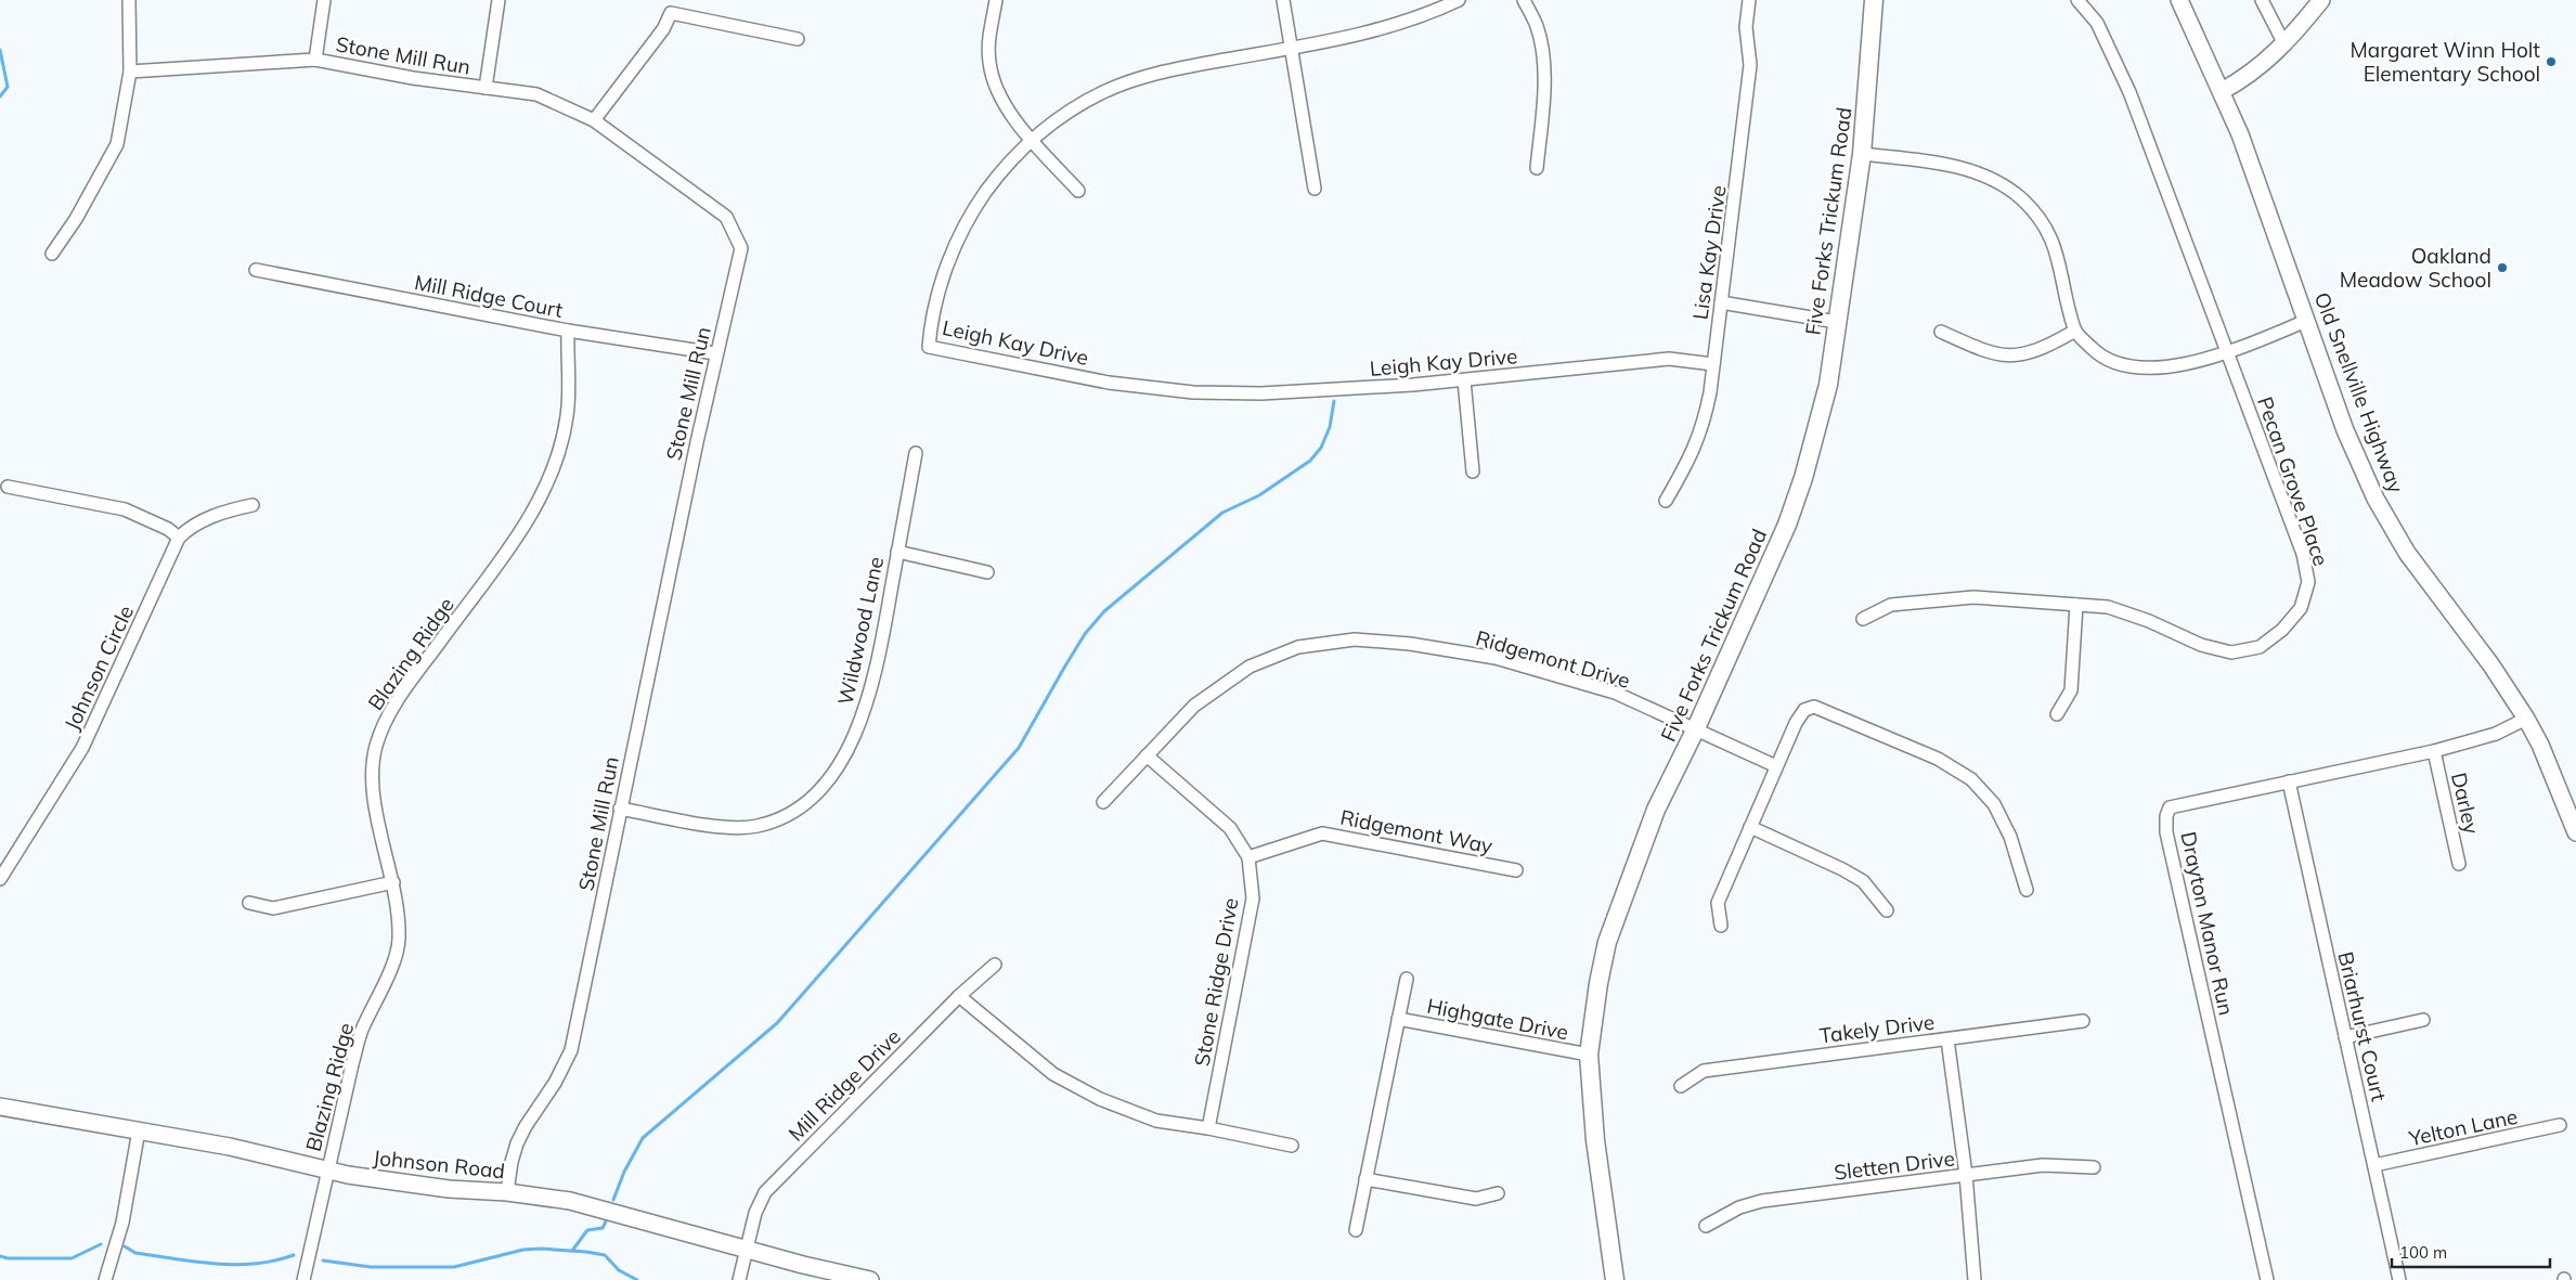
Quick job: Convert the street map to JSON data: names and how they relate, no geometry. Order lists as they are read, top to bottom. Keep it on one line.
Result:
{"streets":{"main road":["Five Forks Trickum Road"],"street":["Stone Mill Run","Lisa Kay Drive","Mill Ridge Court","Leigh Kay Drive","Old Snellville Highway","Pecan Grove Place","Wildwood Lane","Blazing Ridge","Ridgemont Drive","Johnson Circle","Darley","Ridgemont Way","Drayton Manor Run","Stone Ridge Drive","Highgate Drive","Briarhurst Court","Takely Drive","Mill Ridge Drive","Yelton Lane","Johnson Road","Sletten Drive"]},"crossings":[["Stone Mill Run","Mill Ridge Court"],["Stone Mill Run","Wildwood Lane"],["Stone Mill Run","Johnson Road"],["Five Forks Trickum Road","Ridgemont Drive"],["Five Forks Trickum Road","Highgate Drive"],["Lisa Kay Drive","Leigh Kay Drive"],["Mill Ridge Court","Blazing Ridge"],["Old Snellville Highway","Drayton Manor Run"],["Blazing Ridge","Johnson Road"],["Ridgemont Drive","Stone Ridge Drive"],["Darley","Drayton Manor Run"],["Ridgemont Way","Stone Ridge Drive"],["Drayton Manor Run","Briarhurst Court"],["Briarhurst Court","Yelton Lane"],["Mill Ridge Drive","Johnson Road"]],"places":["Margaret Winn Holt Elementary School","Oakland Meadow School"],"scale_bar":"100 m"}
